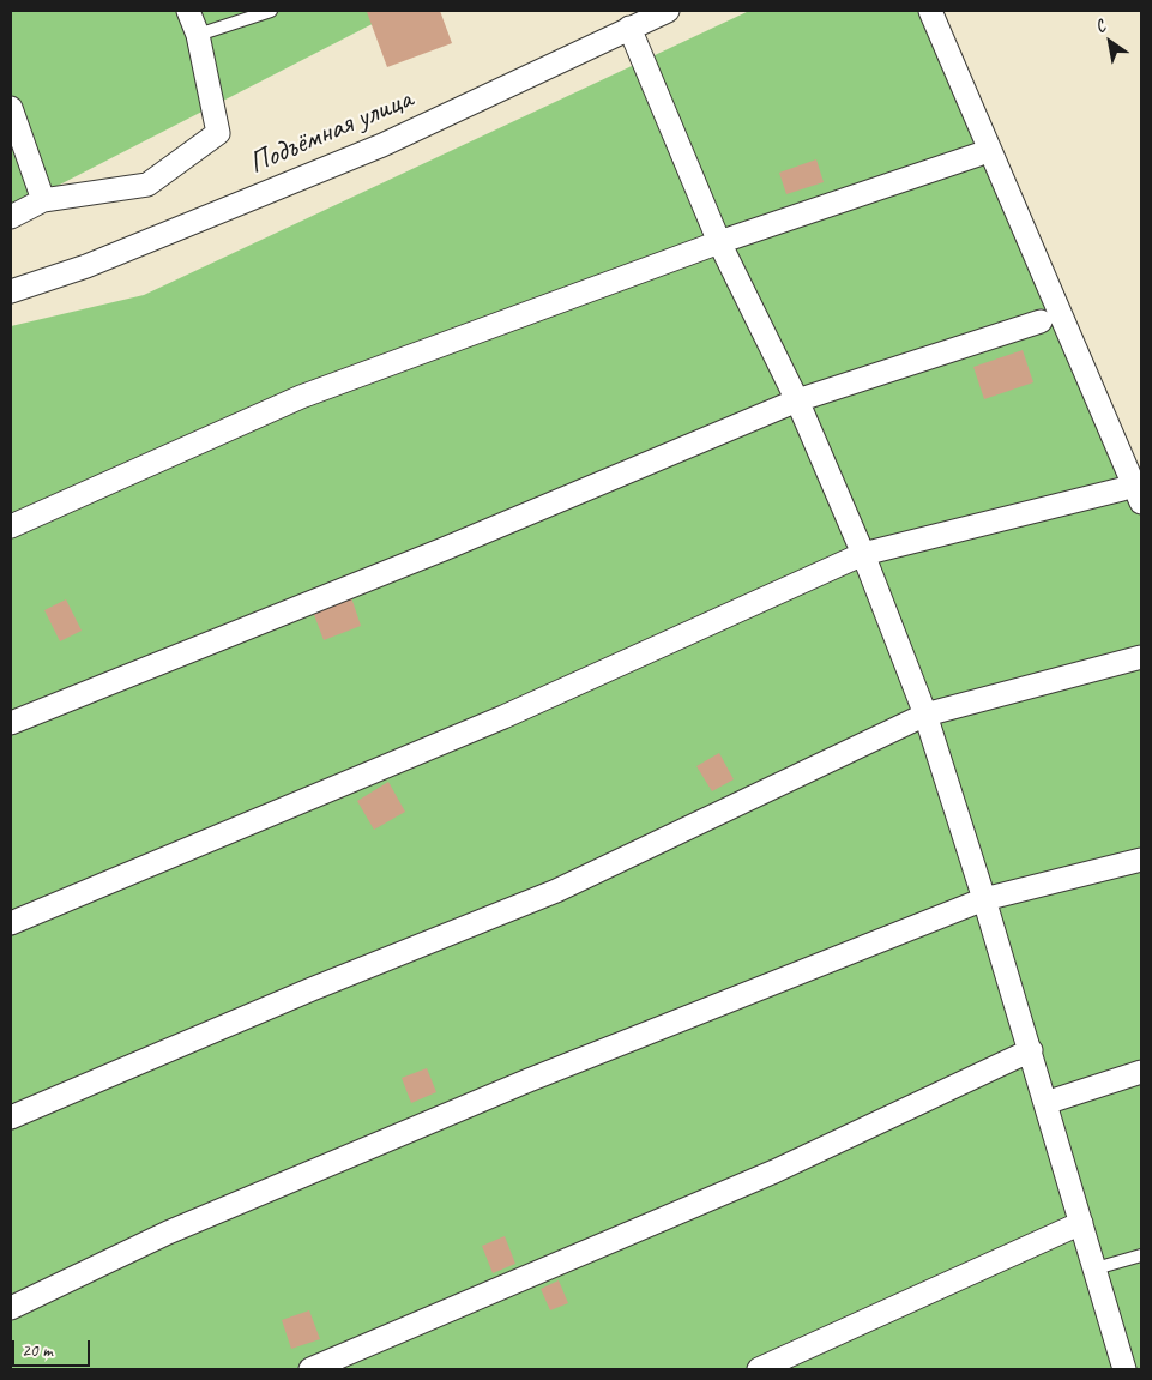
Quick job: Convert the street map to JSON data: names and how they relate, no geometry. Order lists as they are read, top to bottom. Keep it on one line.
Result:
{"streets":{"street":["Подъёмная улица"]},"scale_bar":"20 m","north":"top left"}
